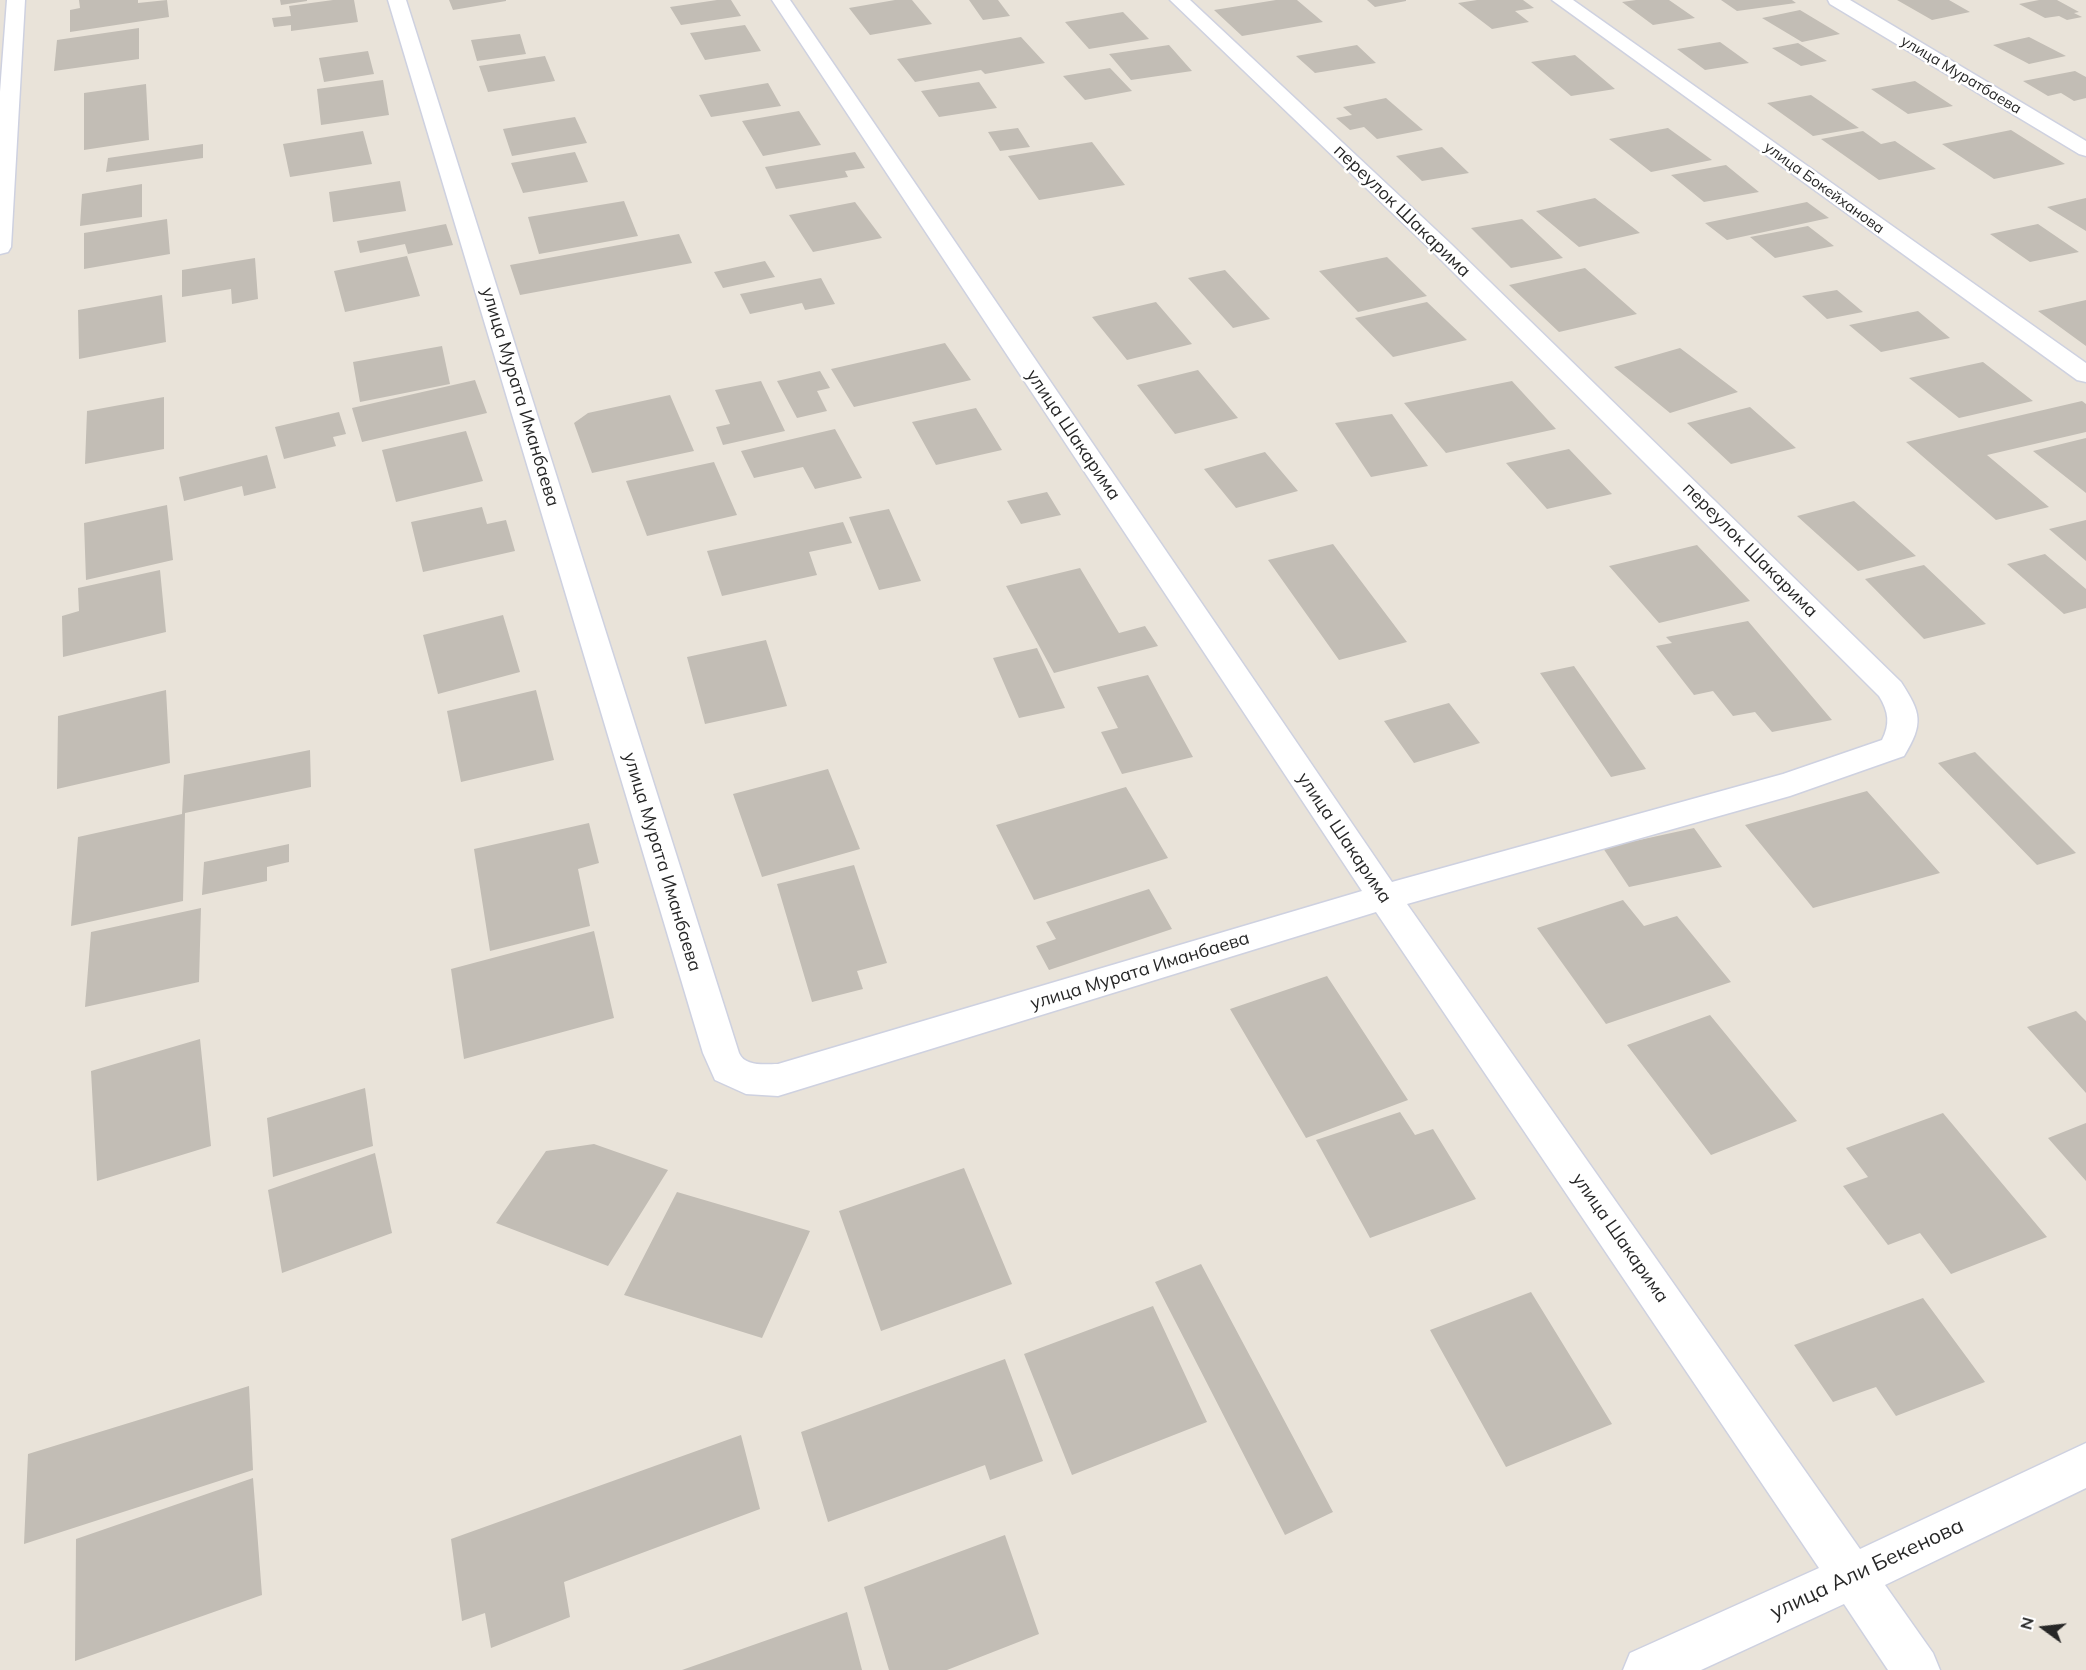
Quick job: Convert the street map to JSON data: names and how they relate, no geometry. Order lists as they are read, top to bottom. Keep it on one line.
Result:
{"streets":{"street":["улица Муратбаева","улица Бокейханова","переулок Шакарима","улица Мурата Иманбаева","улица Шакарима","улица Али Бекенова"]},"crossings":[["переулок Шакарима","улица Мурата Иманбаева"],["переулок Шакарима","улица Шакарима"],["улица Мурата Иманбаева","улица Шакарима"],["улица Шакарима","улица Али Бекенова"]],"north":"left"}
